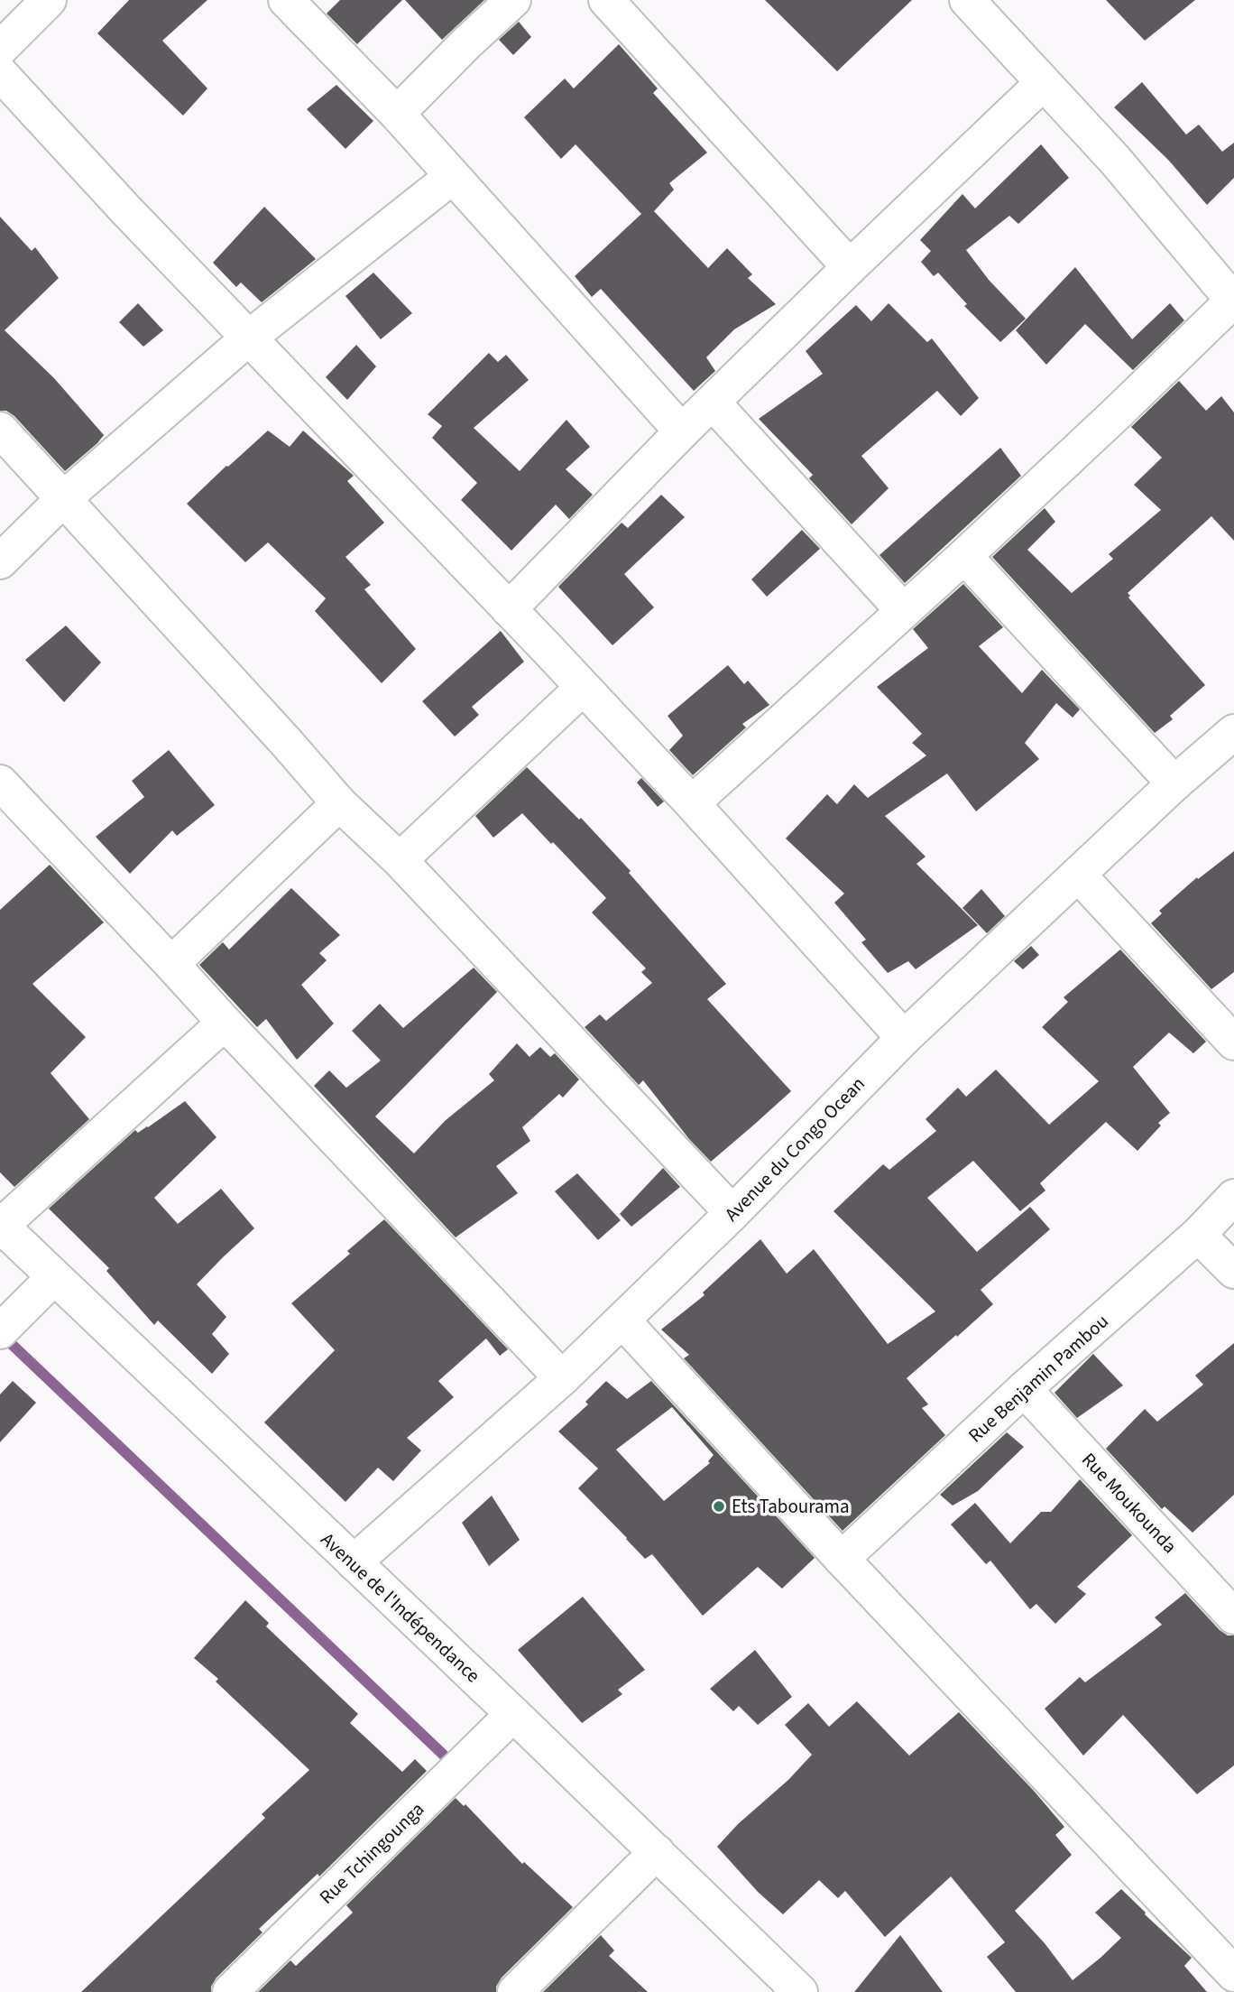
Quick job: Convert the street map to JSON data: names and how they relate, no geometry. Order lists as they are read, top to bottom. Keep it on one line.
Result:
{"streets":{"street":["Avenue du Congo Ocean","Rue Benjamin Pambou","Rue Moukounda","Avenue de l'Indépendance","Rue Tchingounga"]},"crossings":[["Avenue du Congo Ocean","Avenue de l'Indépendance"],["Rue Benjamin Pambou","Rue Moukounda"],["Avenue de l'Indépendance","Rue Tchingounga"]],"places":["Ets Tabourama"]}
